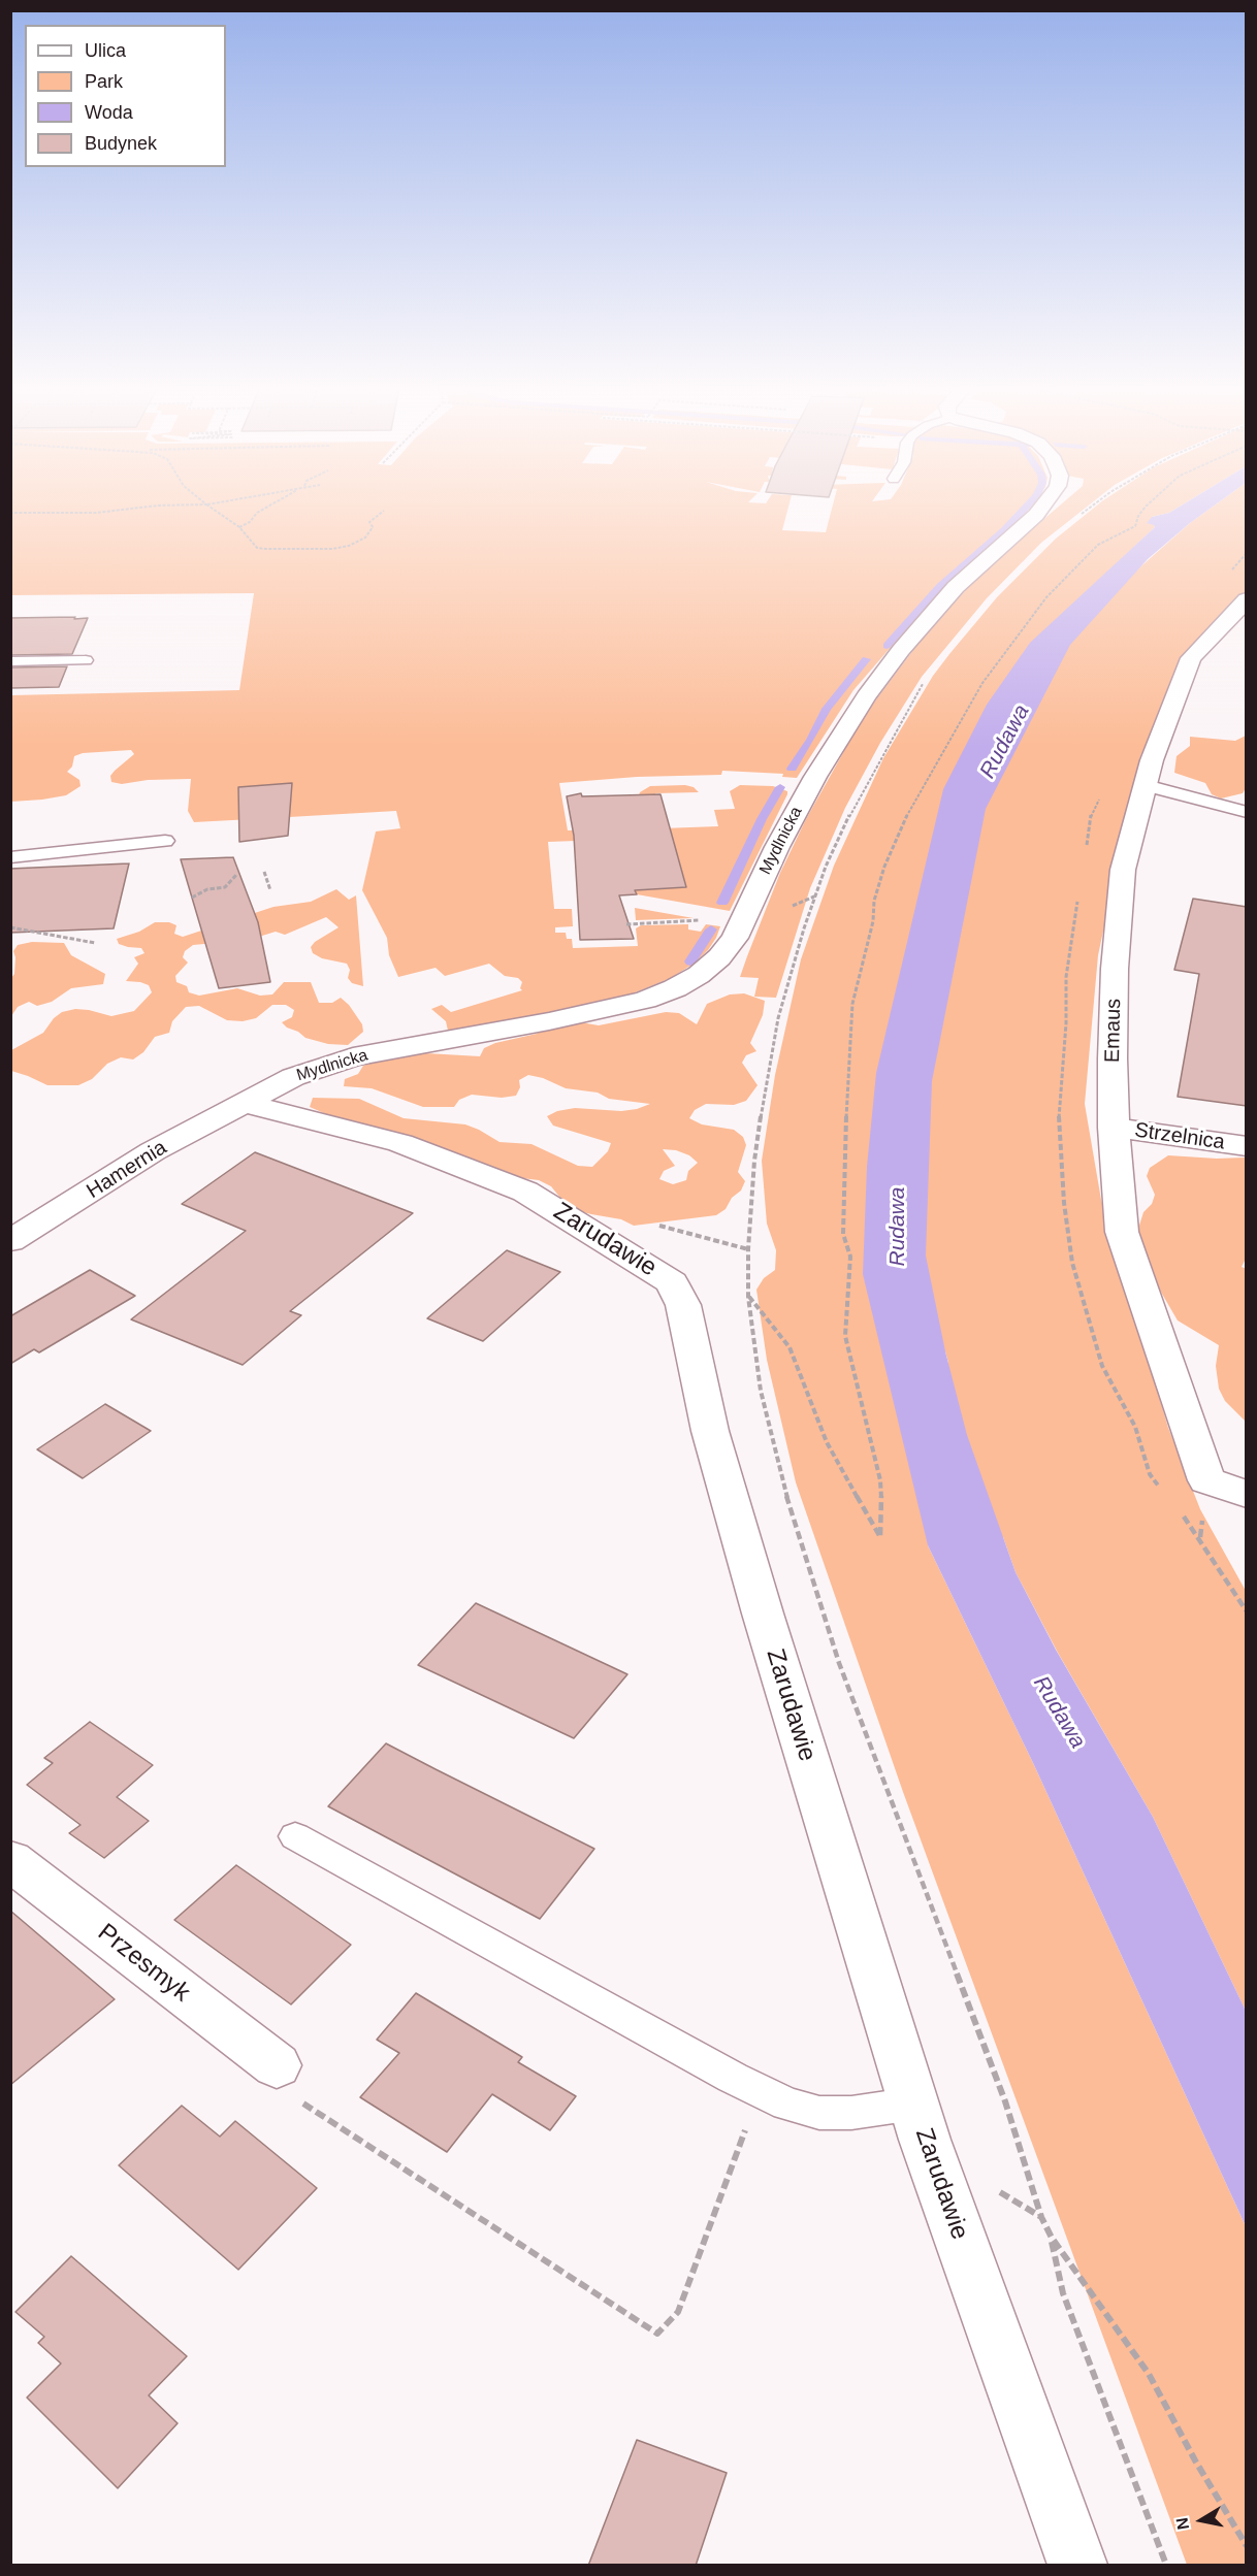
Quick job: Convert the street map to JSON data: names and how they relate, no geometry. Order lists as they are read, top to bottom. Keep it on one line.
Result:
{"streets":{"street":["Mydlnicka","Emaus","Strzelnica","Hamernia","Zarudawie","Przesmyk"]},"crossings":[["Mydlnicka","Hamernia"],["Mydlnicka","Zarudawie"],["Emaus","Strzelnica"],["Hamernia","Zarudawie"]],"water":["Rudawa"],"legend":["Ulica","Park","Woda","Budynek"],"north":"left"}
